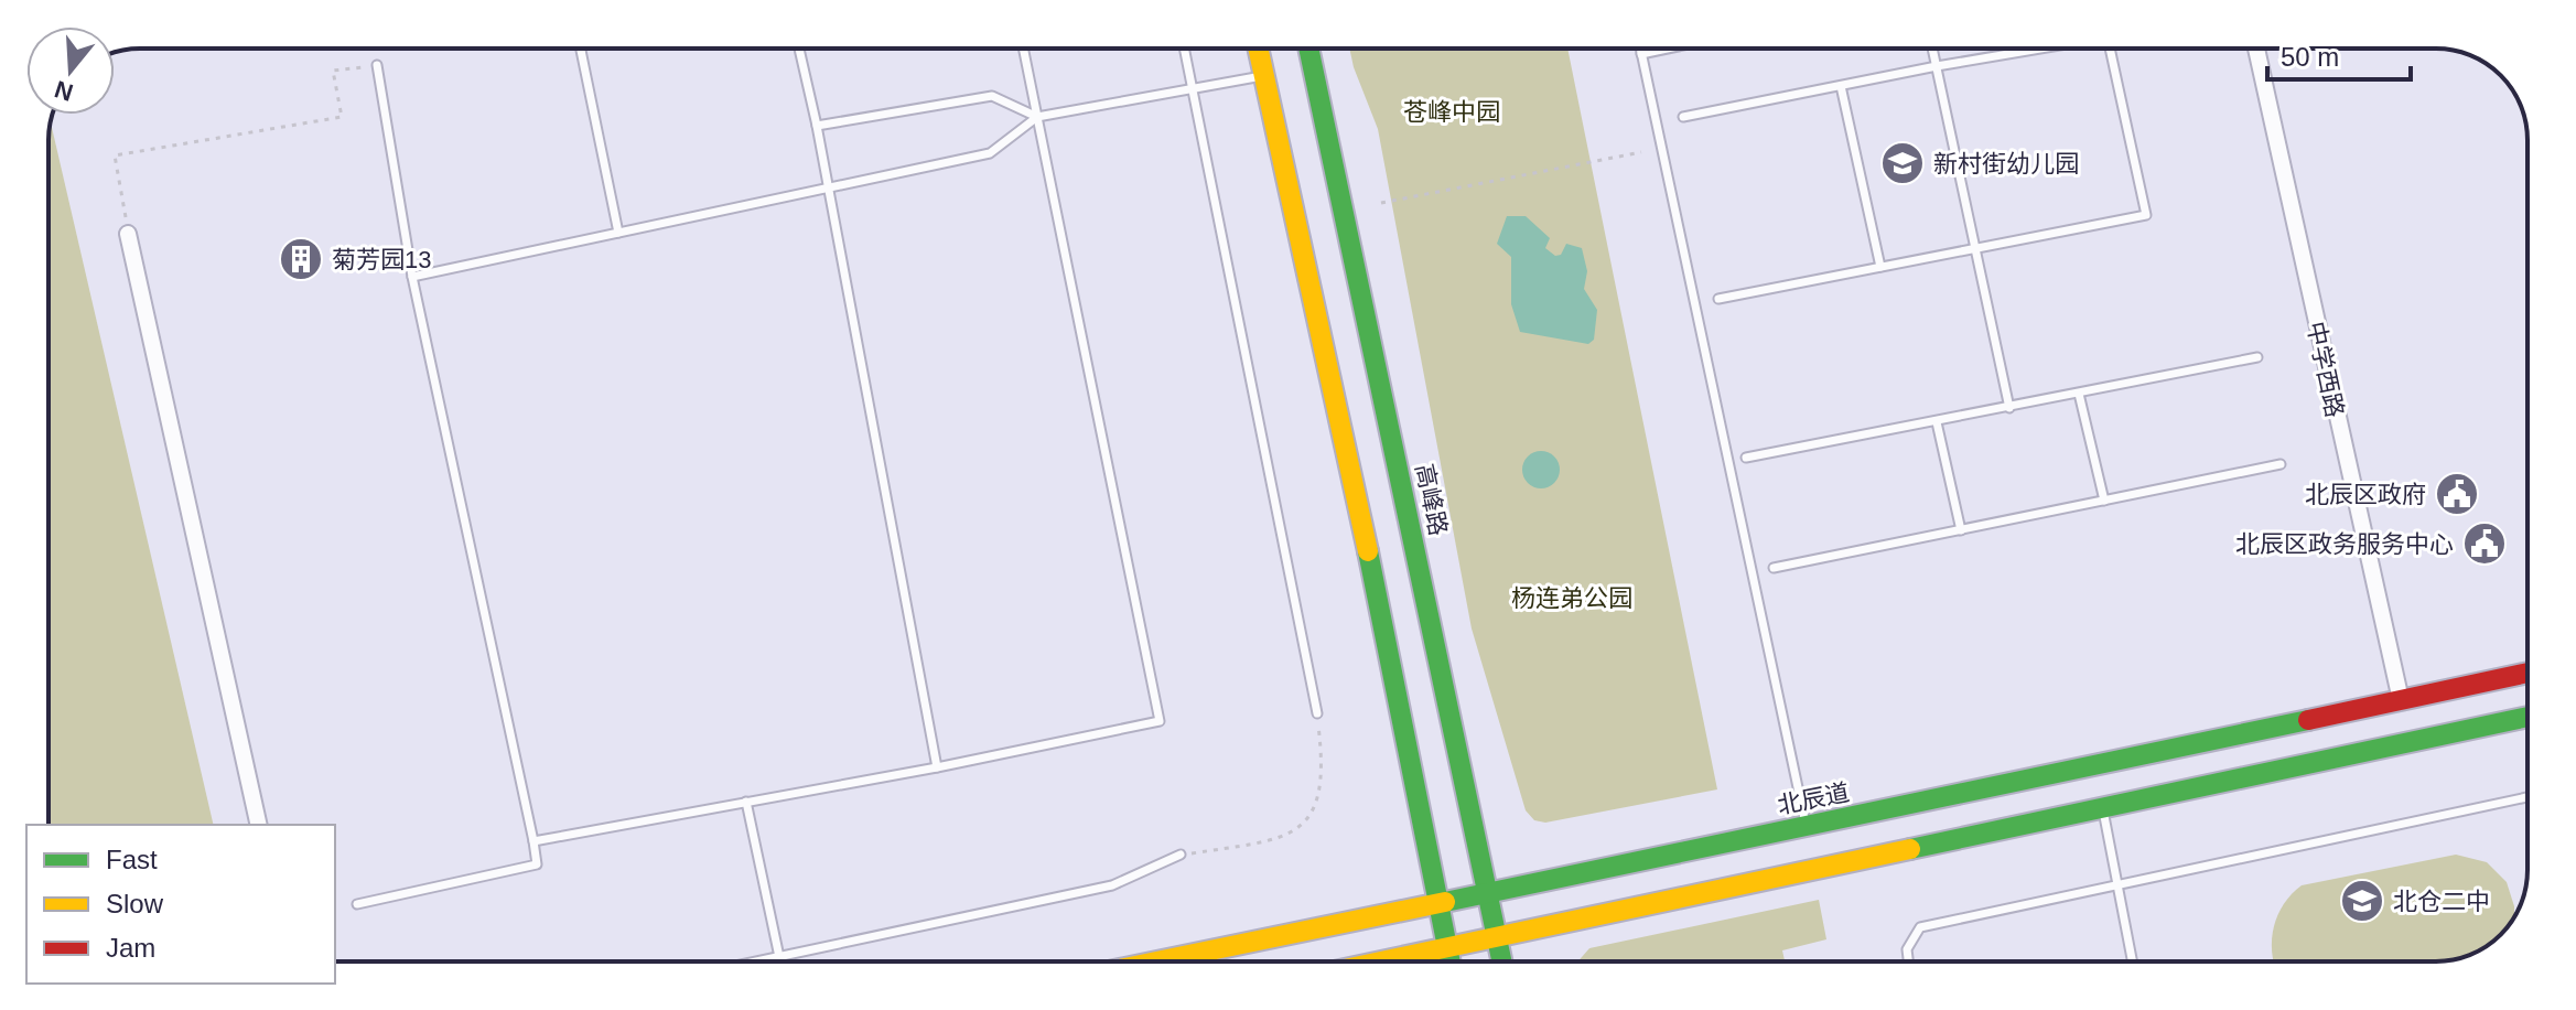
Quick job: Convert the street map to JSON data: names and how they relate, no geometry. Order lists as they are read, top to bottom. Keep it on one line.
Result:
{"streets":{"main road":["高峰路","北辰道"],"street":["中学西路"]},"crossings":[["中学西路","北辰道"],["高峰路","北辰道"]],"parks":["苍峰中园","杨连弟公园"],"places":{"school or university":["新村街幼儿园","北仓二中"],"building":["菊芳园13"],"public building":["北辰区政府","北辰区政务服务中心"]},"legend":["Fast","Slow","Jam"],"scale_bar":"50 m","north":"bottom"}
